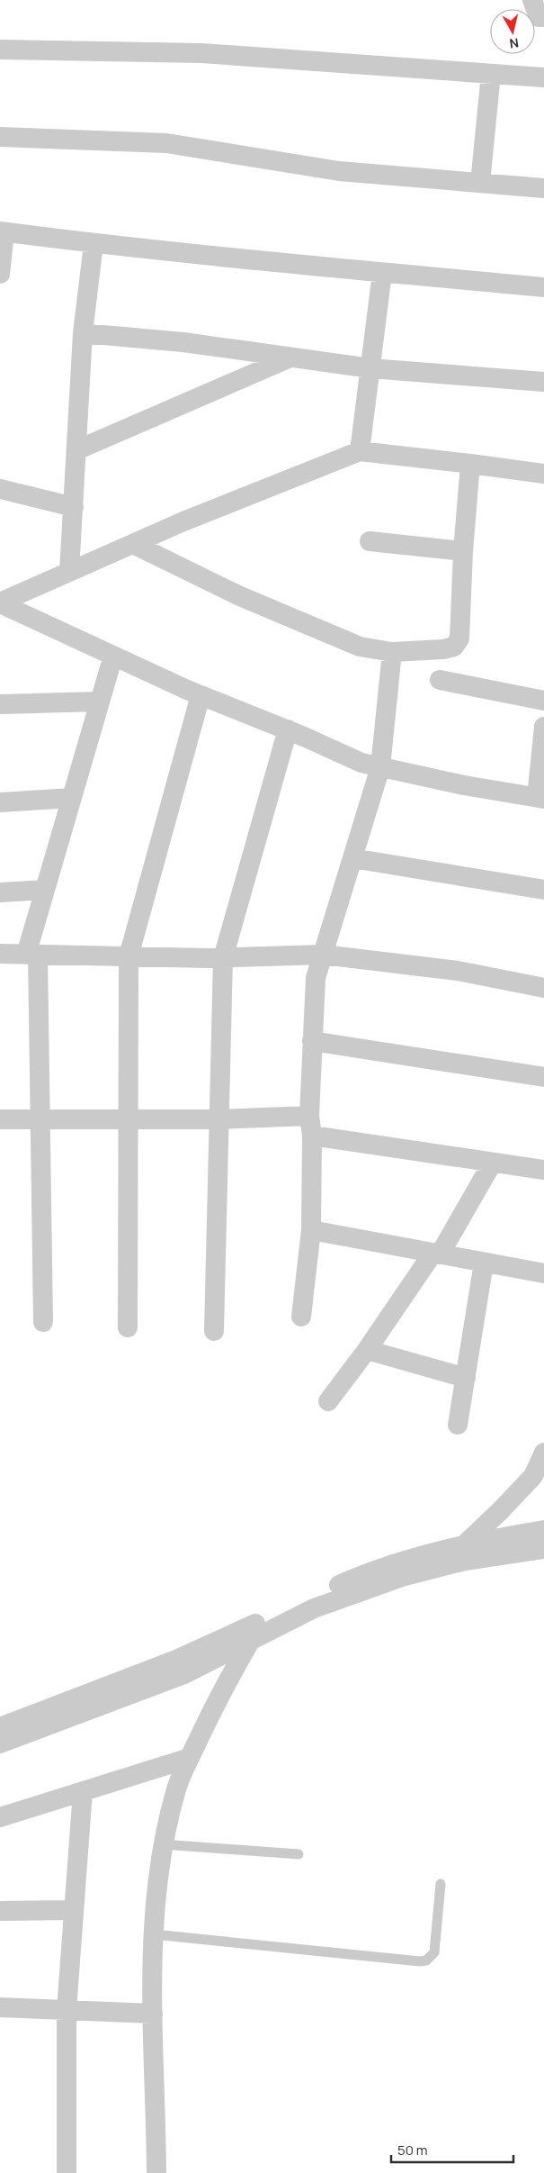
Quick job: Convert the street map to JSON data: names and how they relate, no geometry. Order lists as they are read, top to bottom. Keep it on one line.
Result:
{"scale_bar":"50 m","north":"bottom"}
